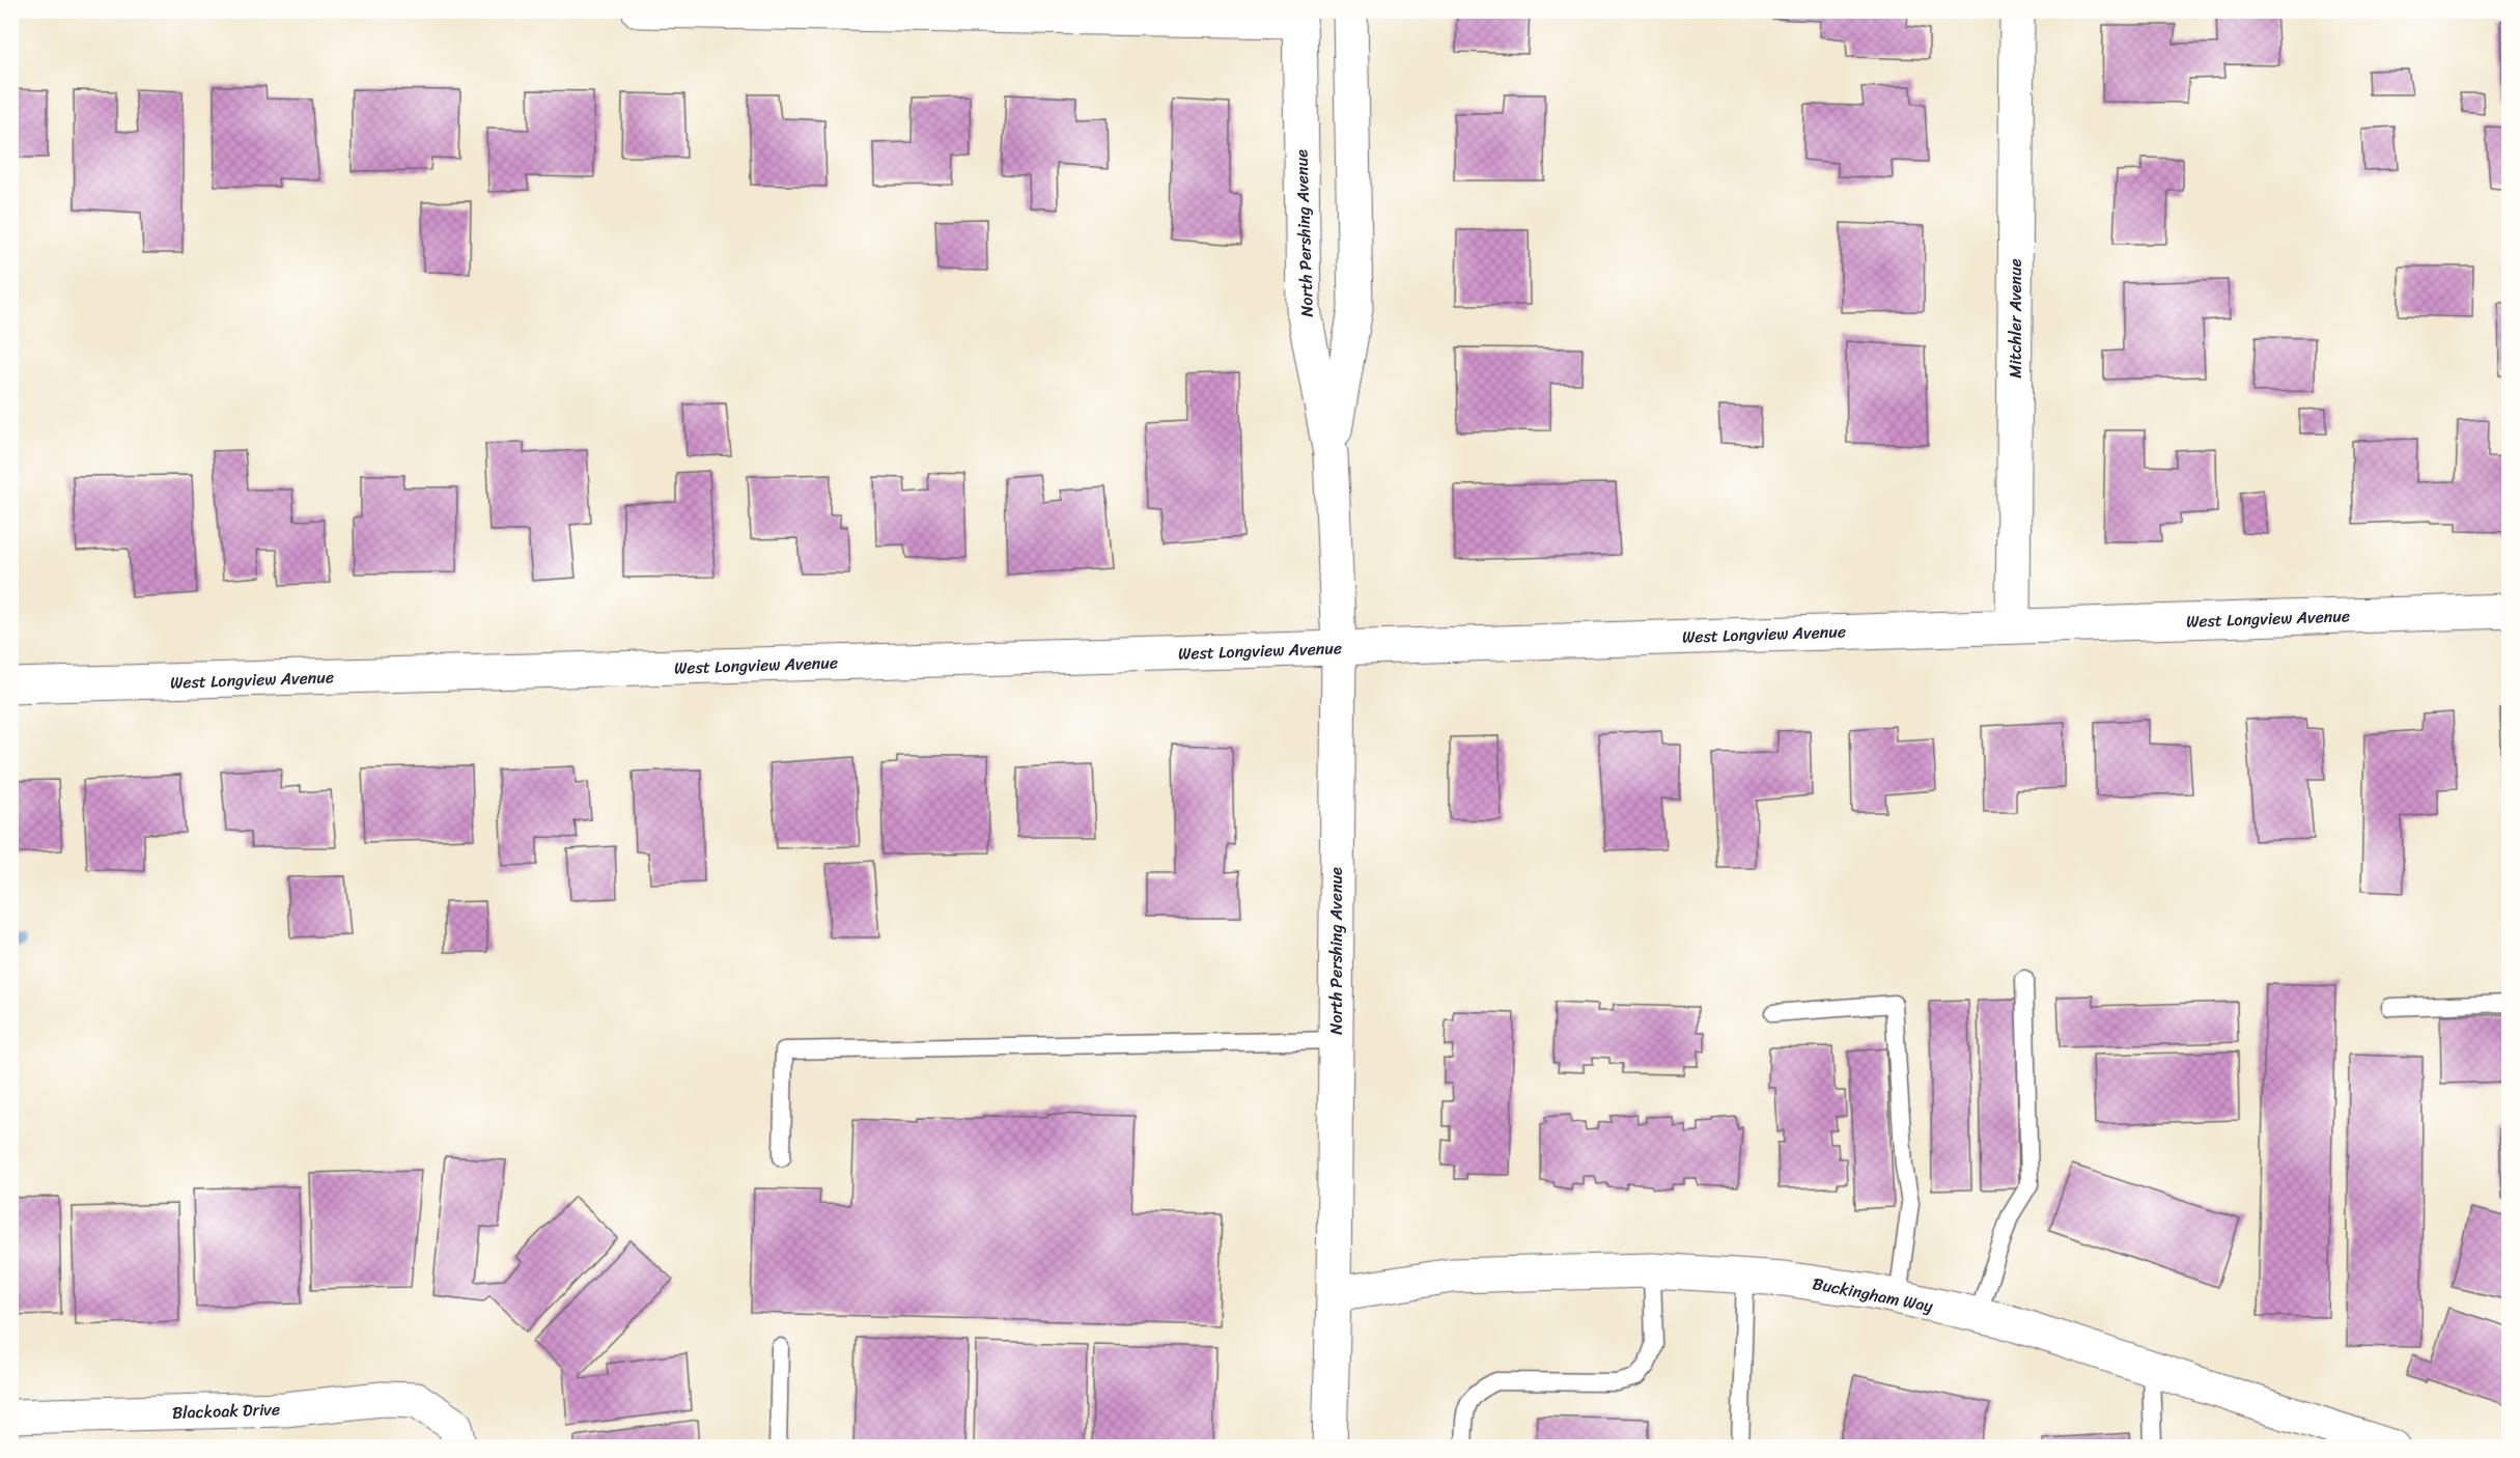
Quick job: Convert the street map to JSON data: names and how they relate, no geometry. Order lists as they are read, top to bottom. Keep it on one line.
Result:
{"streets":{"street":["North Pershing Avenue","Mitchler Avenue","West Longview Avenue","Buckingham Way","Blackoak Drive"]},"crossings":[["North Pershing Avenue","West Longview Avenue"],["North Pershing Avenue","Buckingham Way"],["Mitchler Avenue","West Longview Avenue"]]}
